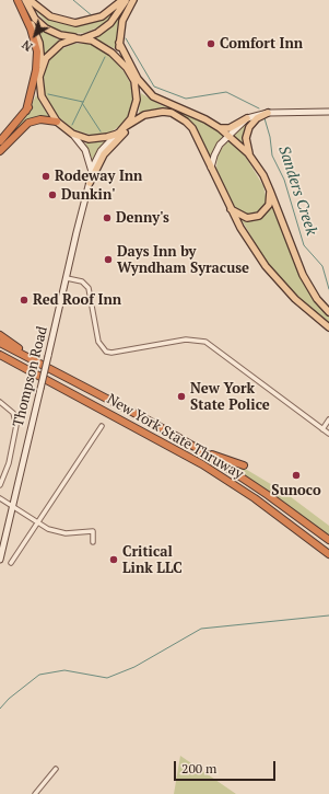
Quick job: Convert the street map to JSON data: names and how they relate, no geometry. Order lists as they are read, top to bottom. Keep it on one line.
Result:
{"streets":{"highway":["New York State Thruway"],"street":["Thompson Road"]},"water":["Sanders Creek"],"places":["Comfort Inn","Rodeway Inn","Dunkin'","Denny's","Days Inn by Wyndham Syracuse","Red Roof Inn","New York State Police","Sunoco","Critical Link LLC"],"scale_bar":"200 m","north":"bottom left"}
